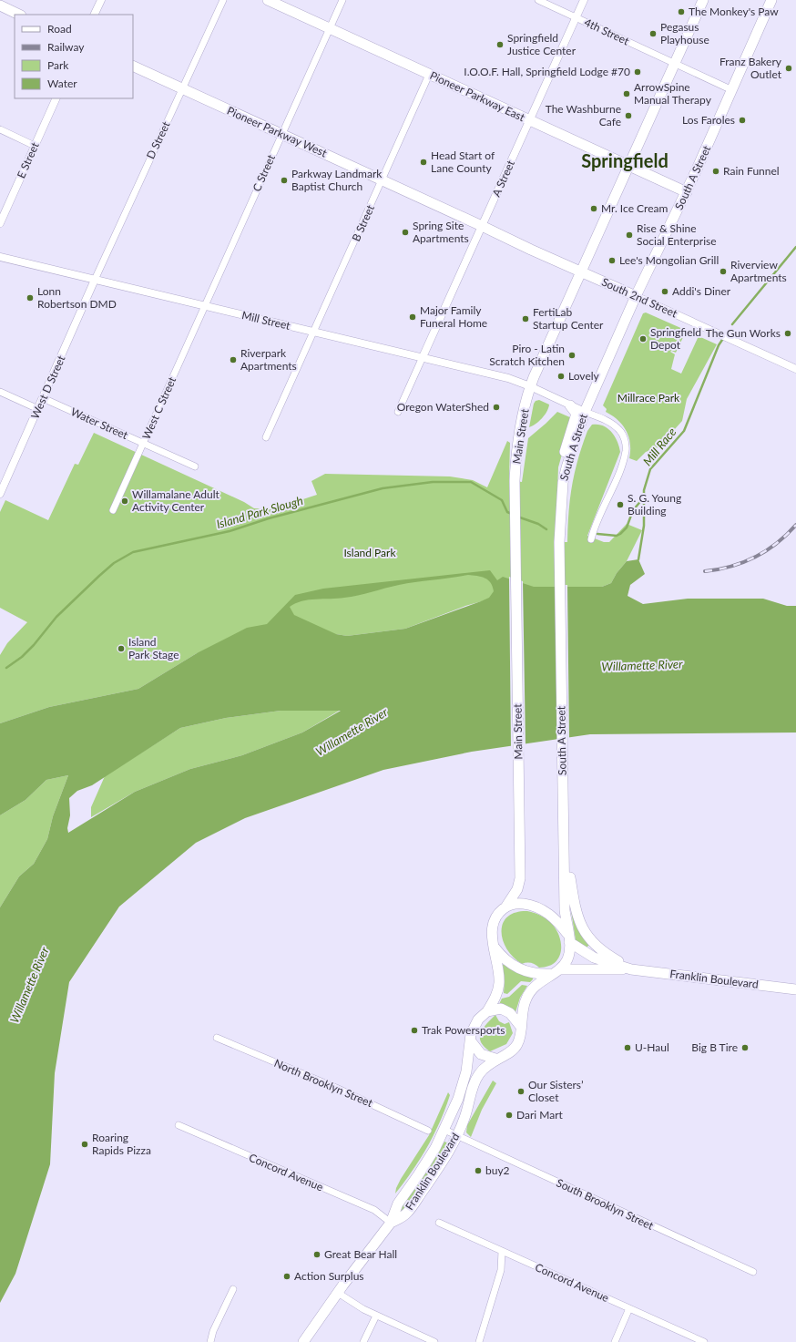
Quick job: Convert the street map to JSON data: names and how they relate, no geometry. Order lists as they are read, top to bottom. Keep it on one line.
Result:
{"streets":{"main road":["Pioneer Parkway East","Pioneer Parkway West","South A Street","South 2nd Street","Main Street","Franklin Boulevard"],"street":["4th Street","D Street","E Street","C Street","A Street","B Street","Mill Street","West D Street","West C Street","Water Street","North Brooklyn Street","Concord Avenue","South Brooklyn Street"]},"crossings":[["4th Street","South A Street"],["4th Street","A Street"],["4th Street","Main Street"],["Pioneer Parkway East","C Street"],["Pioneer Parkway East","South A Street"],["Pioneer Parkway East","A Street"],["Pioneer Parkway East","B Street"],["Pioneer Parkway East","Main Street"],["Pioneer Parkway West","D Street"],["Pioneer Parkway West","C Street"],["Pioneer Parkway West","A Street"],["Pioneer Parkway West","B Street"],["Pioneer Parkway West","South 2nd Street"],["Pioneer Parkway West","Main Street"],["D Street","Mill Street"],["D Street","West D Street"],["C Street","Mill Street"],["C Street","West C Street"],["South A Street","South 2nd Street"],["South A Street","Mill Street"],["South A Street","Main Street"],["South A Street","Franklin Boulevard"],["A Street","Mill Street"],["B Street","Mill Street"],["South 2nd Street","Main Street"],["Mill Street","West D Street"],["Mill Street","West C Street"],["Mill Street","Main Street"],["West D Street","Water Street"],["West C Street","Water Street"],["Main Street","Franklin Boulevard"],["Franklin Boulevard","Concord Avenue"],["Franklin Boulevard","South Brooklyn Street"]],"districts":["Springfield"],"water":["Mill Race","Island Park Slough","Willamette River"],"parks":["Millrace Park","Island Park"],"places":["The Monkey's Paw","Pegasus Playhouse","Springfield Justice Center","Franz Bakery Outlet","I.O.O.F. Hall, Springfield Lodge #70","ArrowSpine Manual Therapy","The Washburne Cafe","Los Faroles","Head Start of Lane County","Rain Funnel","Parkway Landmark Baptist Church","Mr. Ice Cream","Spring Site Apartments","Rise & Shine Social Enterprise","Lee's Mongolian Grill","Riverview Apartments","Addi's Diner","Lonn Robertson DMD","Major Family Funeral Home","FertiLab Startup Center","The Gun Works","Springfield Depot","Piro - Latin Scratch Kitchen","Riverpark Apartments","Lovely","Oregon WaterShed","Willamalane Adult Activity Center","S. G. Young Building","Island Park Stage","Trak Powersports","U-Haul","Big B Tire","Our Sisters’ Closet","Dari Mart","Roaring Rapids Pizza","buy2","Great Bear Hall","Action Surplus"],"legend":["Road","Railway","Park","Water"]}
